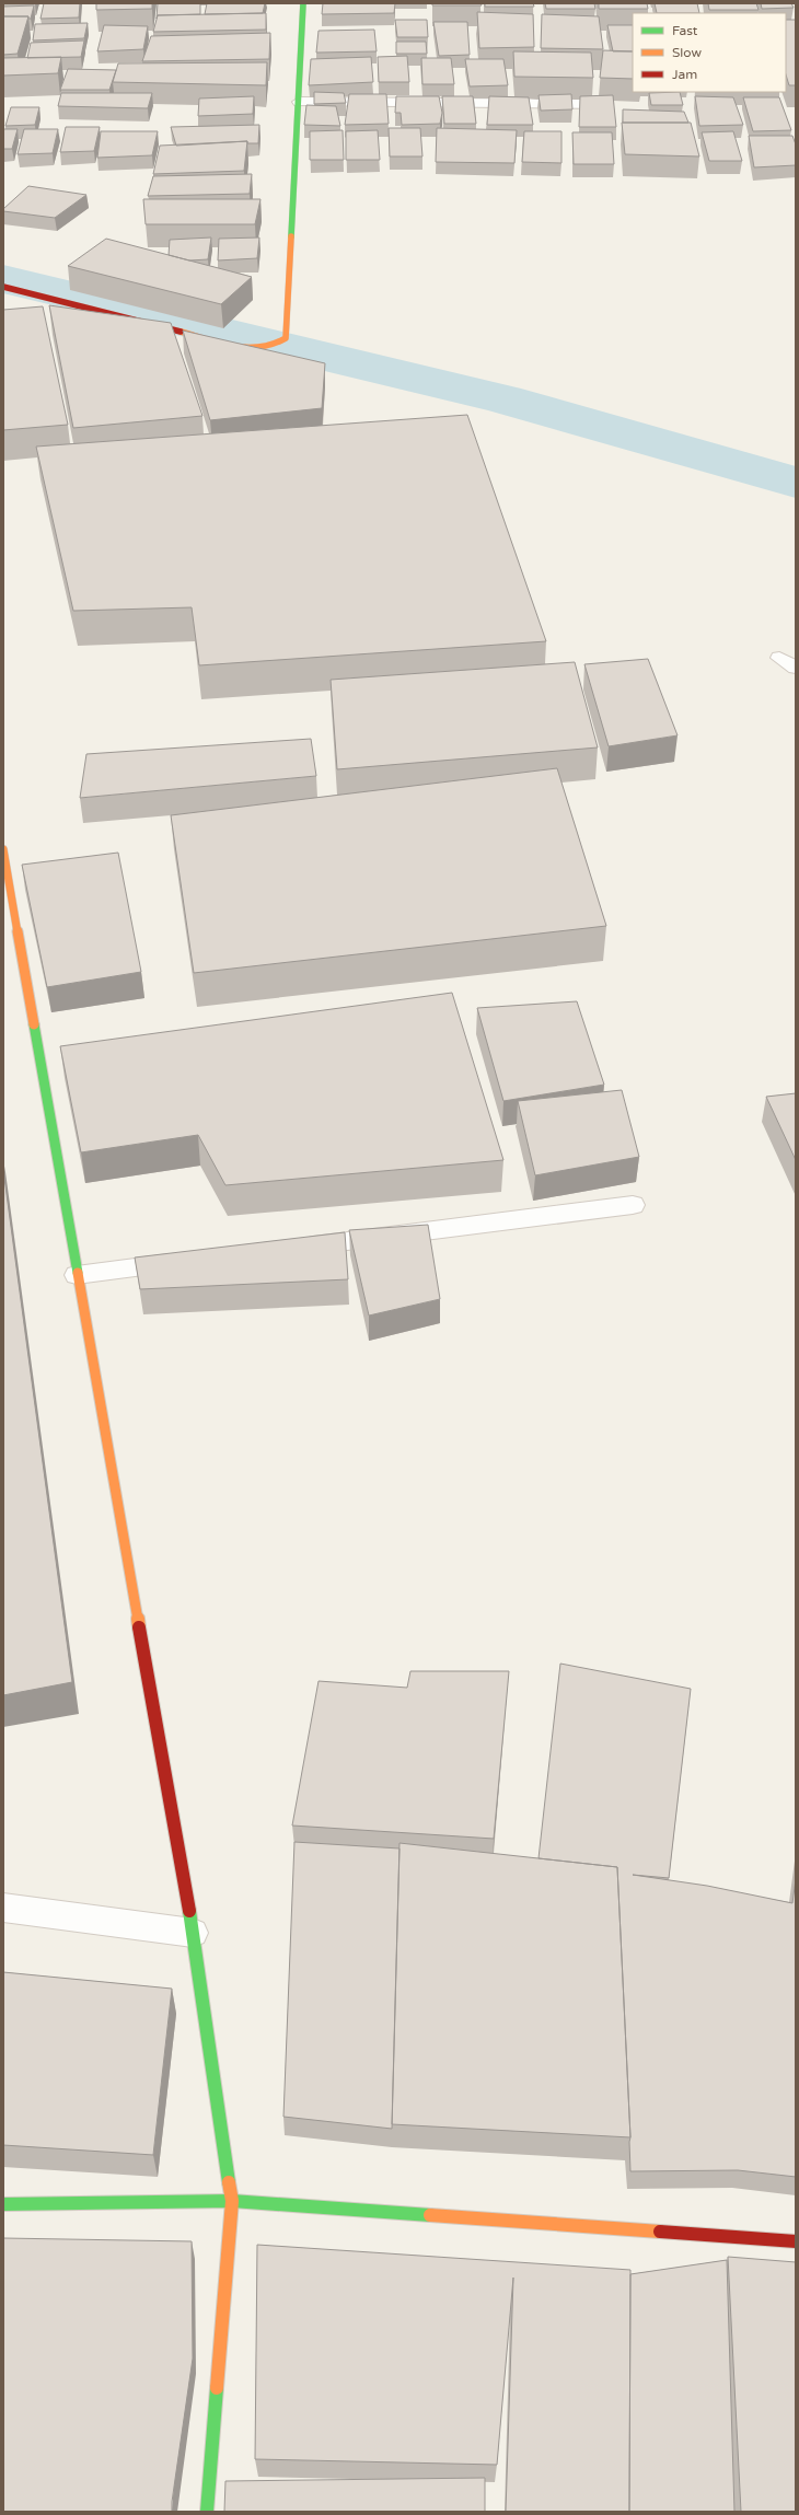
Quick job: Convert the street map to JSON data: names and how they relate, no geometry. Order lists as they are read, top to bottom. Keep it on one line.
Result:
{"legend":["Fast","Slow","Jam"]}
